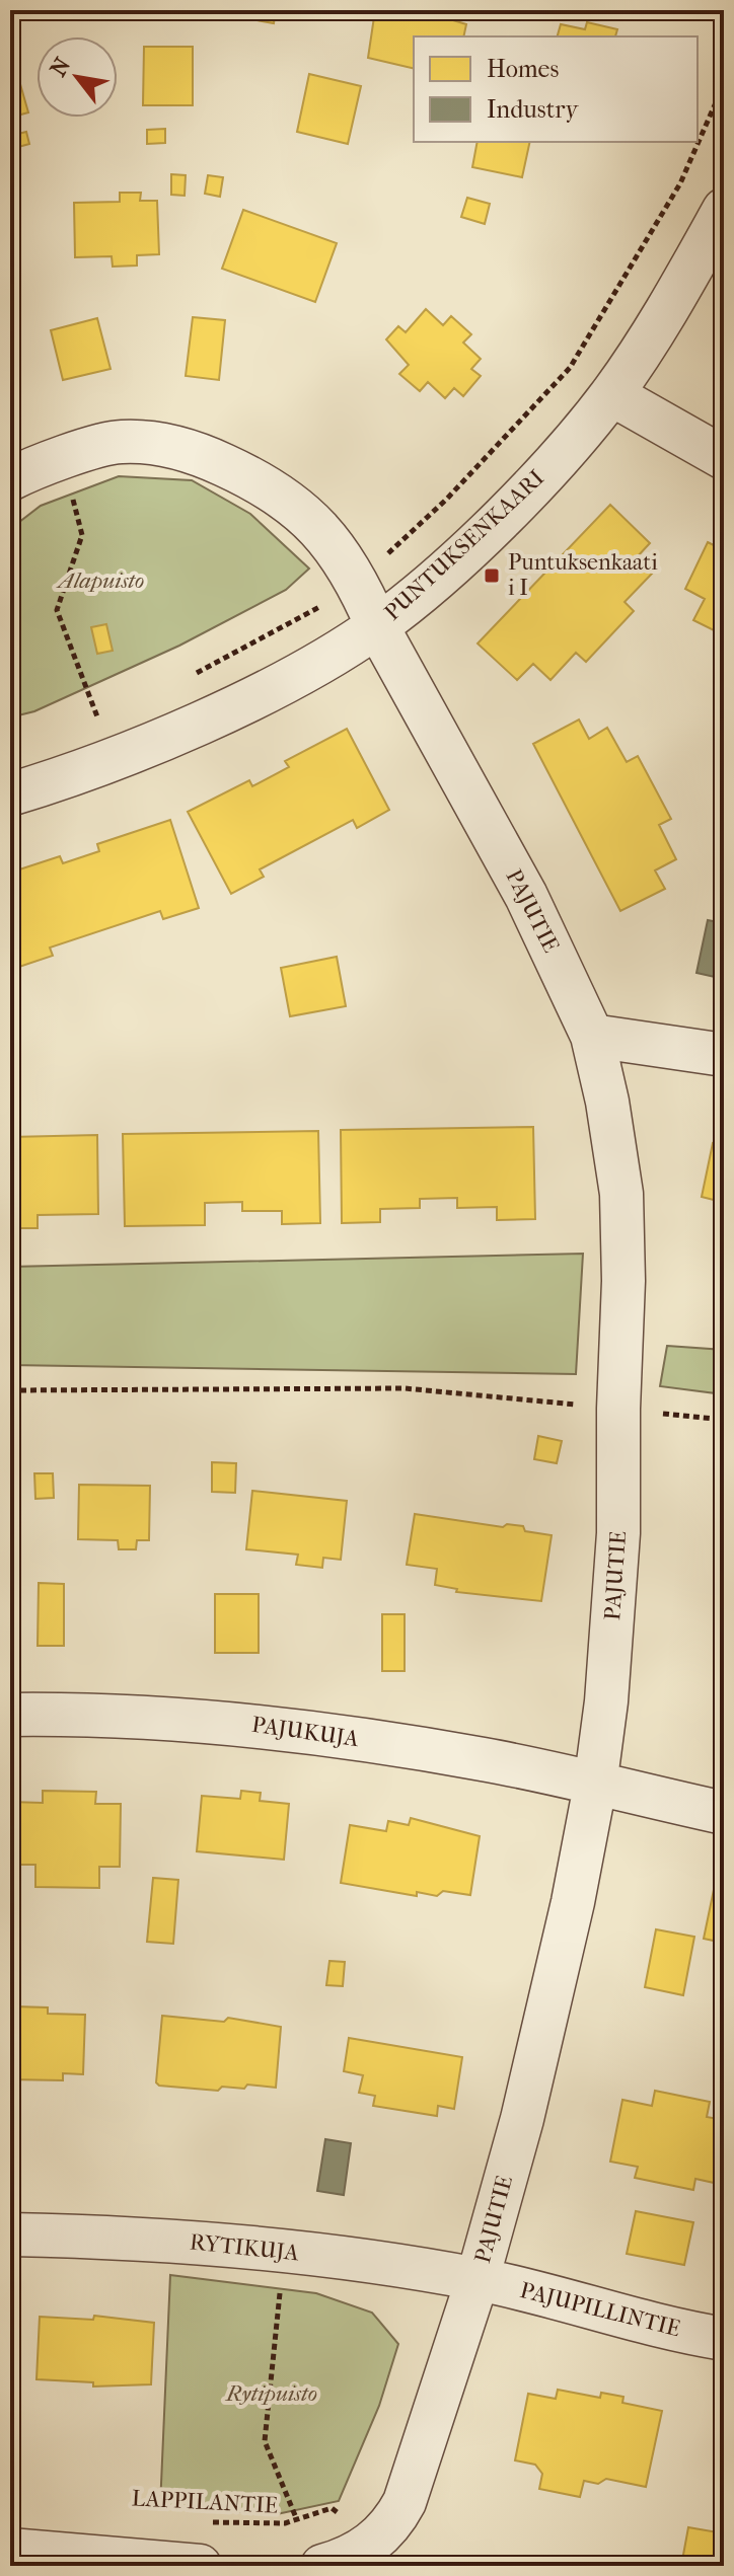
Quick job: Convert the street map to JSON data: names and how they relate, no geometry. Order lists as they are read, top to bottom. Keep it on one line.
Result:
{"streets":{"street":["PUNTUKSENKAARI","PAJUTIE","PAJUKUJA","RYTIKUJA","PAJUPILLINTIE"],"path":["LAPPILANTIE"]},"crossings":[["PUNTUKSENKAARI","PAJUTIE"],["PAJUTIE","PAJUKUJA"],["PAJUTIE","RYTIKUJA"],["PAJUTIE","PAJUPILLINTIE"],["PAJUTIE","LAPPILANTIE"],["RYTIKUJA","PAJUPILLINTIE"]],"parks":["Alapuisto","Rytipuisto"],"places":{"transit":["Puntuksenkaati i I"]},"legend":["Homes","Industry"],"north":"top left"}
